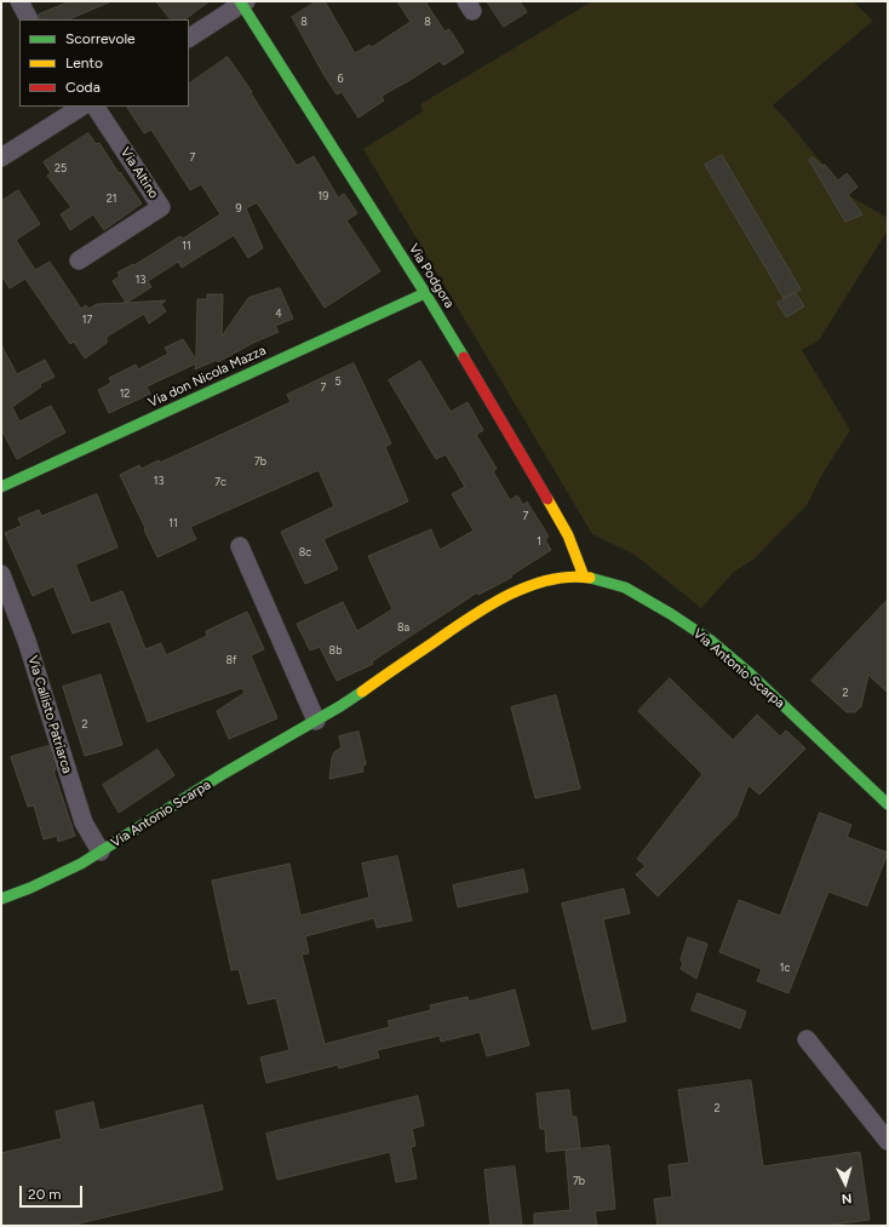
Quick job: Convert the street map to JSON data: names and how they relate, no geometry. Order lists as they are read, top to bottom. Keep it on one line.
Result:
{"streets":{"street":["Via Altino","Via Podgora","Via don Nicola Mazza","Via Antonio Scarpa","Via Callisto Patriarca"]},"crossings":[["Via Podgora","Via don Nicola Mazza"],["Via Podgora","Via Antonio Scarpa"],["Via Antonio Scarpa","Via Callisto Patriarca"]],"house_numbers":["8","8","6","7","25","19","21","9","11","13","4","17","5","7","12","7b","13","7c","7","11","1","8c","8a","8b","8f","2","2","1c","2","7b"],"legend":["Scorrevole","Lento","Coda"],"scale_bar":"20 m","north":"bottom"}
